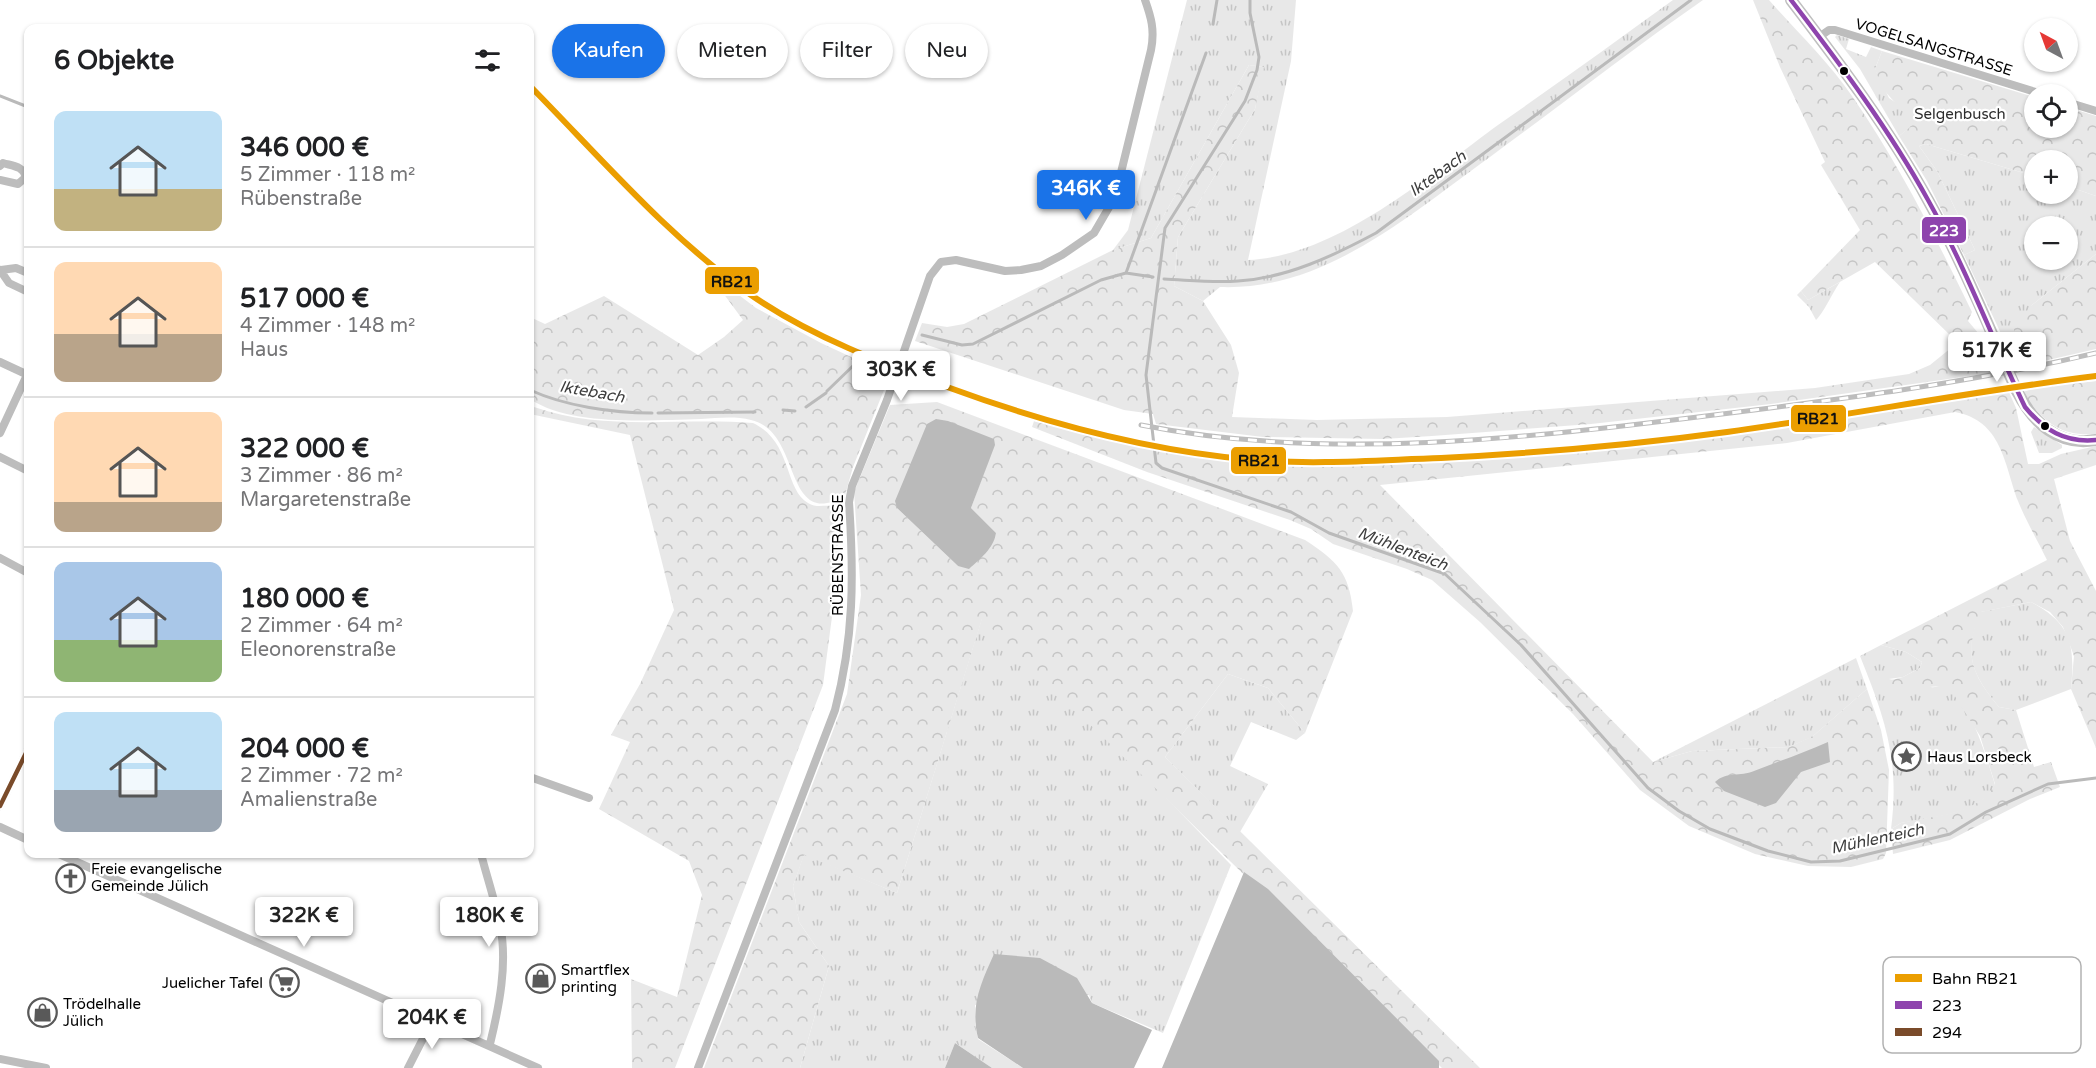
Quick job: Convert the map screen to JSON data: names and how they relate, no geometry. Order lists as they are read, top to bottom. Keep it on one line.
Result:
{"streets":{"street":["VOGELSANGSTRASSE","RÜBENSTRASSE"]},"water":["Iktebach","Mühlenteich"],"parks":["Selgenbusch"],"places":{"place":["Haus Lorsbeck"],"church":["Freie evangelische Gemeinde Jülich"],"shop":["Smartflex printing","Trödelhalle Jülich"],"supermarket":["Juelicher Tafel"]},"lines":["transit line 223","rail line RB21","transit line 294"],"legend":["Bahn RB21","223","294"],"north":"top left","page":{"map_buttons":["+","−"],"chip":["Kaufen","Mieten","Filter","Neu"],"heading":"6 Objekte","list":[{"name":"346 000 €","note":"5 Zimmer · 118 m² · Rübenstraße"},{"name":"517 000 €","note":"4 Zimmer · 148 m² · Haus"},{"name":"322 000 €","note":"3 Zimmer · 86 m² · Margaretenstraße"},{"name":"180 000 €","note":"2 Zimmer · 64 m² · Eleonorenstraße"},{"name":"204 000 €","note":"2 Zimmer · 72 m² · Amalienstraße"}],"price":["346K €","517K €","303K €","322K €","180K €","204K €"]}}
